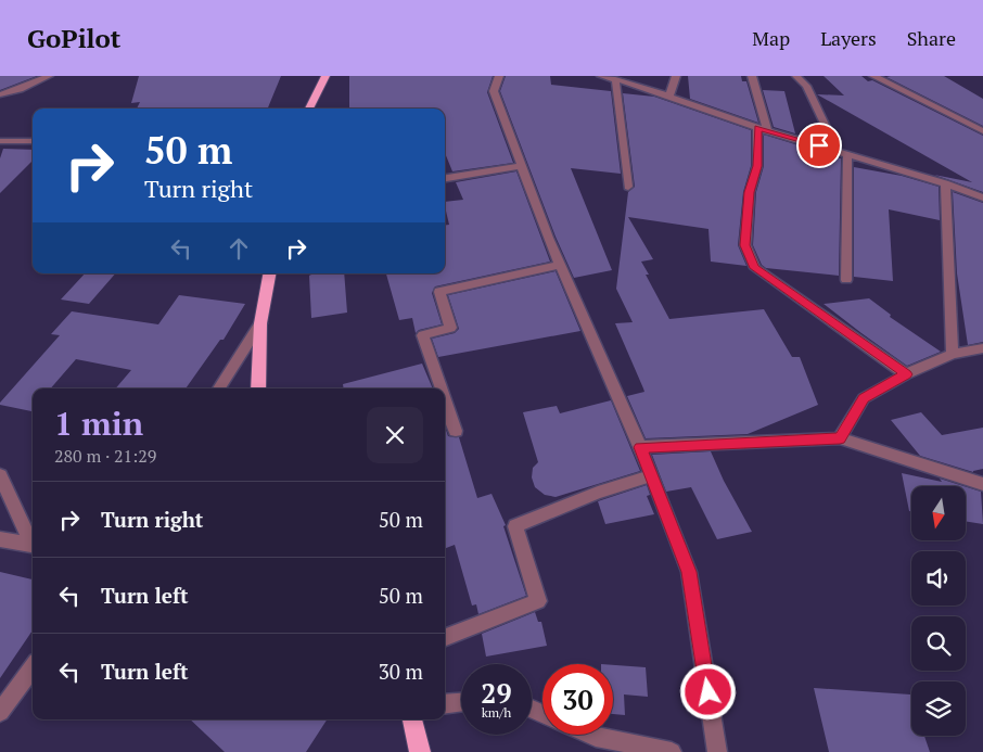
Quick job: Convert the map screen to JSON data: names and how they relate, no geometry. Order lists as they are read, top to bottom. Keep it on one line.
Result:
{"north":"bottom","page":{"header":"GoPilot","nav":["Map","Layers","Share"],"turn":["50 m","Turn right"],"heading":["1 min","280 m · 21:29"],"list":[{"name":"Turn right","value":"50 m"},{"name":"Turn left","value":"50 m"},{"name":"Turn left","value":"30 m"}],"speed":"29 km/h","limit":"30"}}
